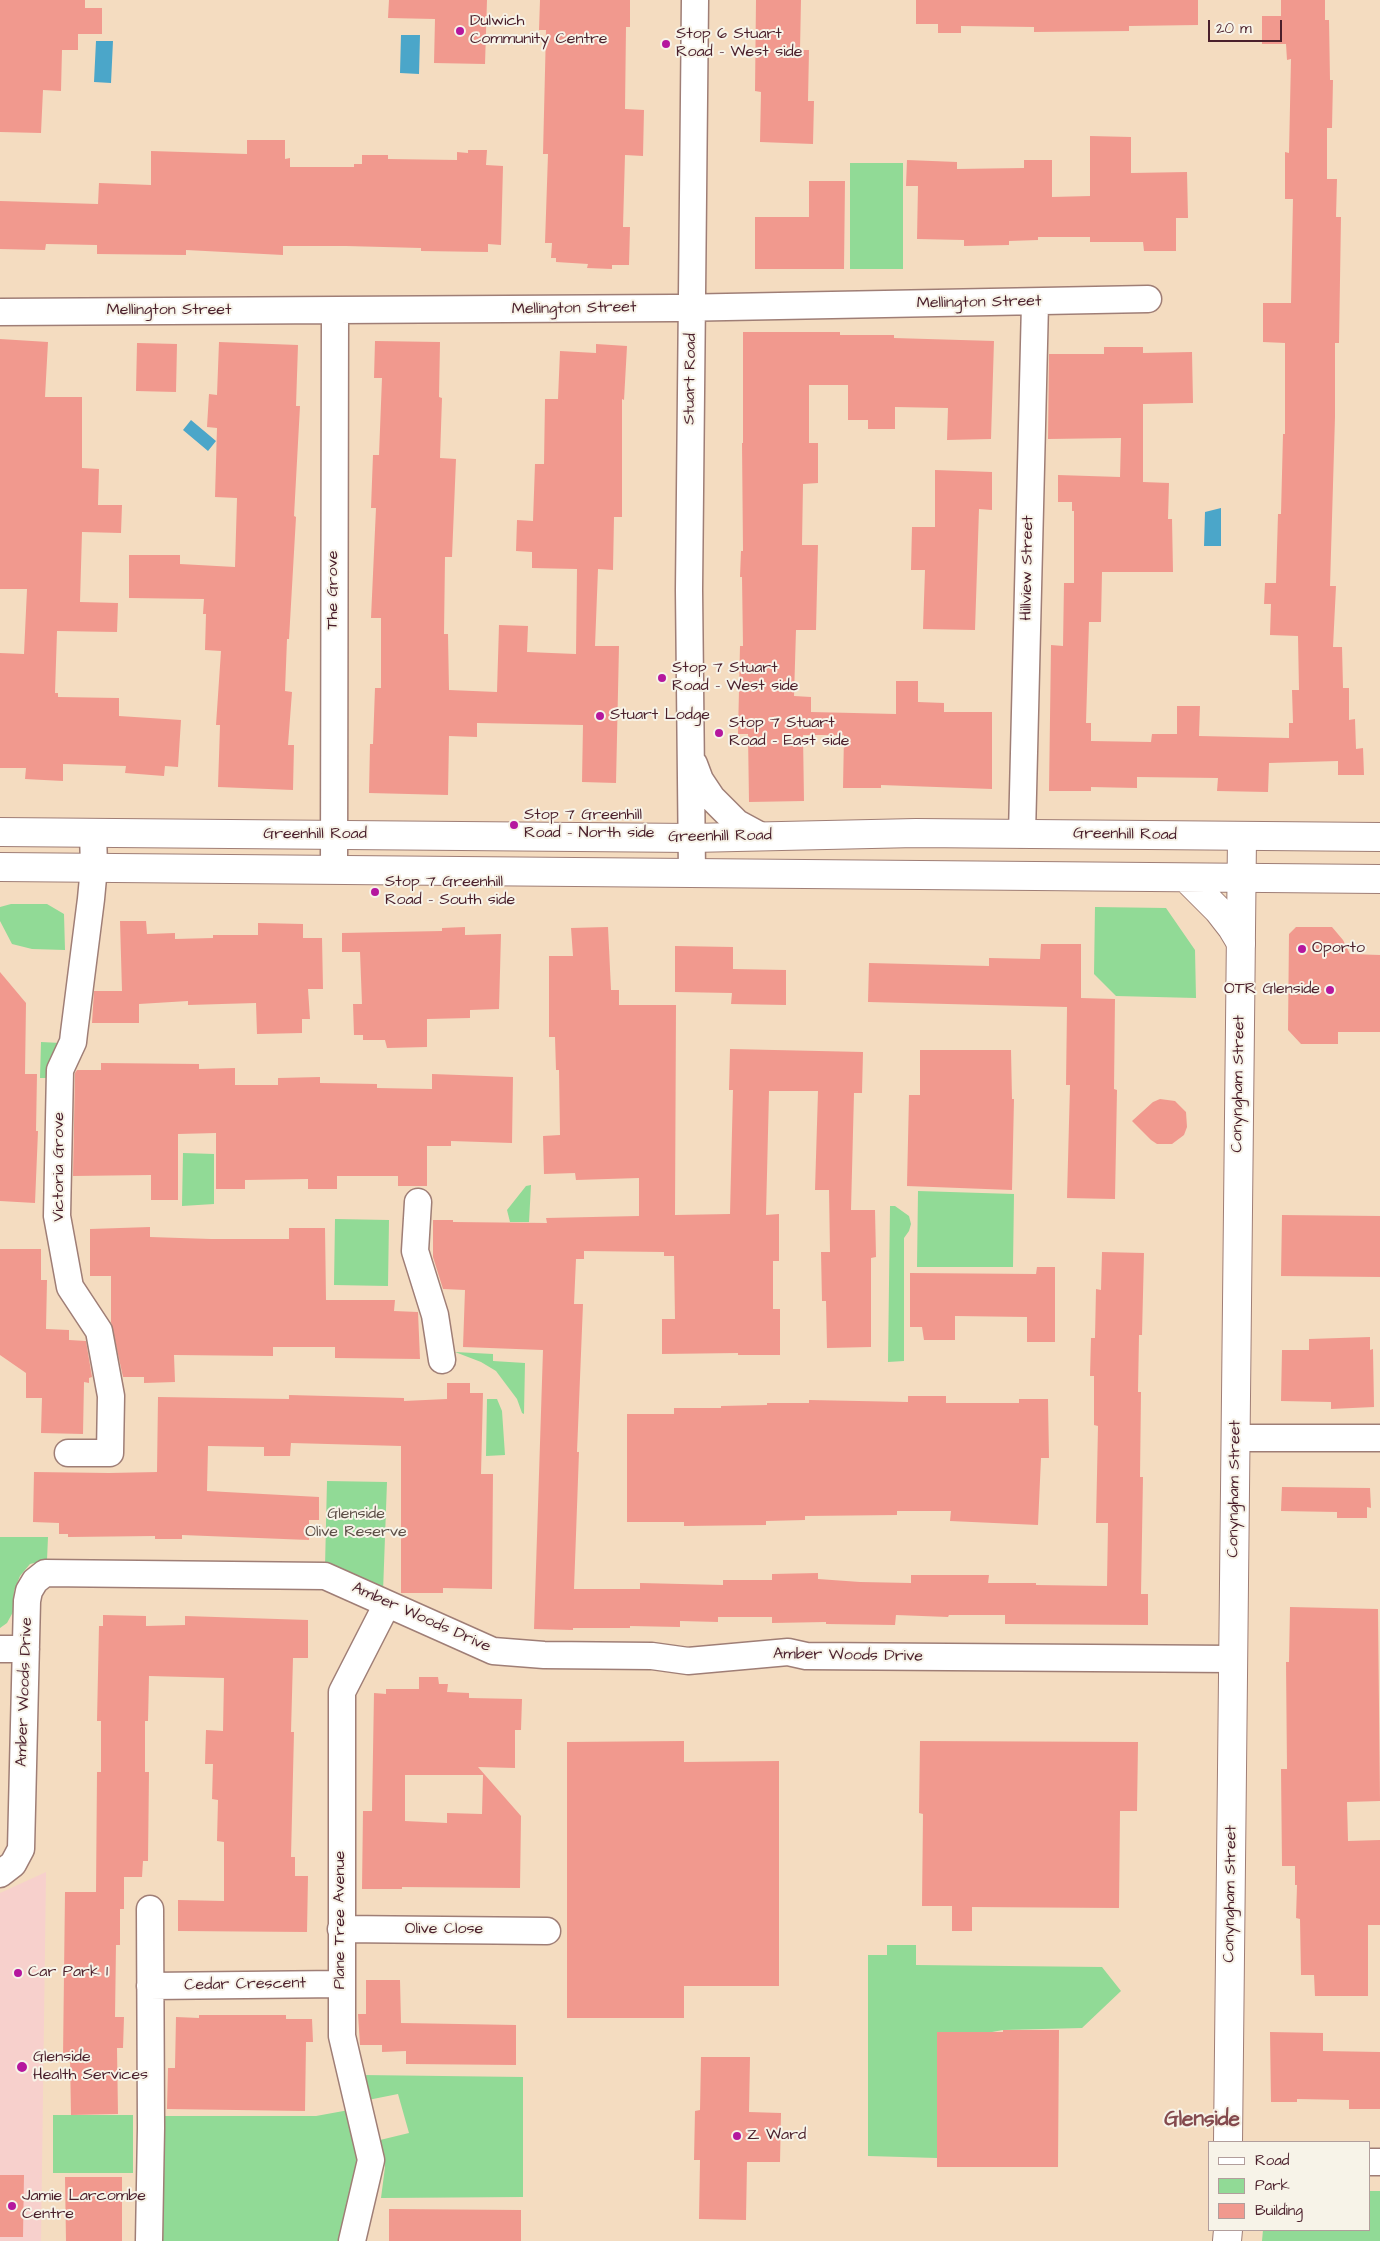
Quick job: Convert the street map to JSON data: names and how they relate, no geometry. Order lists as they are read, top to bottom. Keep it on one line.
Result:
{"streets":{"main road":["Greenhill Road","Conyngham Street"],"street":["Mellington Street","Stuart Road","Hillview Street","The Grove","Victoria Grove","Amber Woods Drive","Plane Tree Avenue","Olive Close","Cedar Crescent"]},"crossings":[["Mellington Street","Stuart Road"],["Mellington Street","Hillview Street"],["Mellington Street","The Grove"],["Stuart Road","Greenhill Road"],["Hillview Street","Greenhill Road"],["The Grove","Greenhill Road"],["Greenhill Road","Conyngham Street"],["Greenhill Road","Victoria Grove"],["Conyngham Street","Amber Woods Drive"],["Amber Woods Drive","Plane Tree Avenue"],["Plane Tree Avenue","Olive Close"],["Plane Tree Avenue","Cedar Crescent"]],"districts":["Glenside"],"parks":["Glenside Olive Reserve"],"places":["Dulwich Community Centre","Stop 6 Stuart Road - West side","Stop 7 Stuart Road - West side","Stuart Lodge","Stop 7 Stuart Road - East side","Stop 7 Greenhill Road - North side","Stop 7 Greenhill Road - South side","Oporto","OTR Glenside","Car Park 1","Glenside Health Services","Z Ward","Jamie Larcombe Centre"],"legend":["Road","Park","Building"],"scale_bar":"20 m"}
